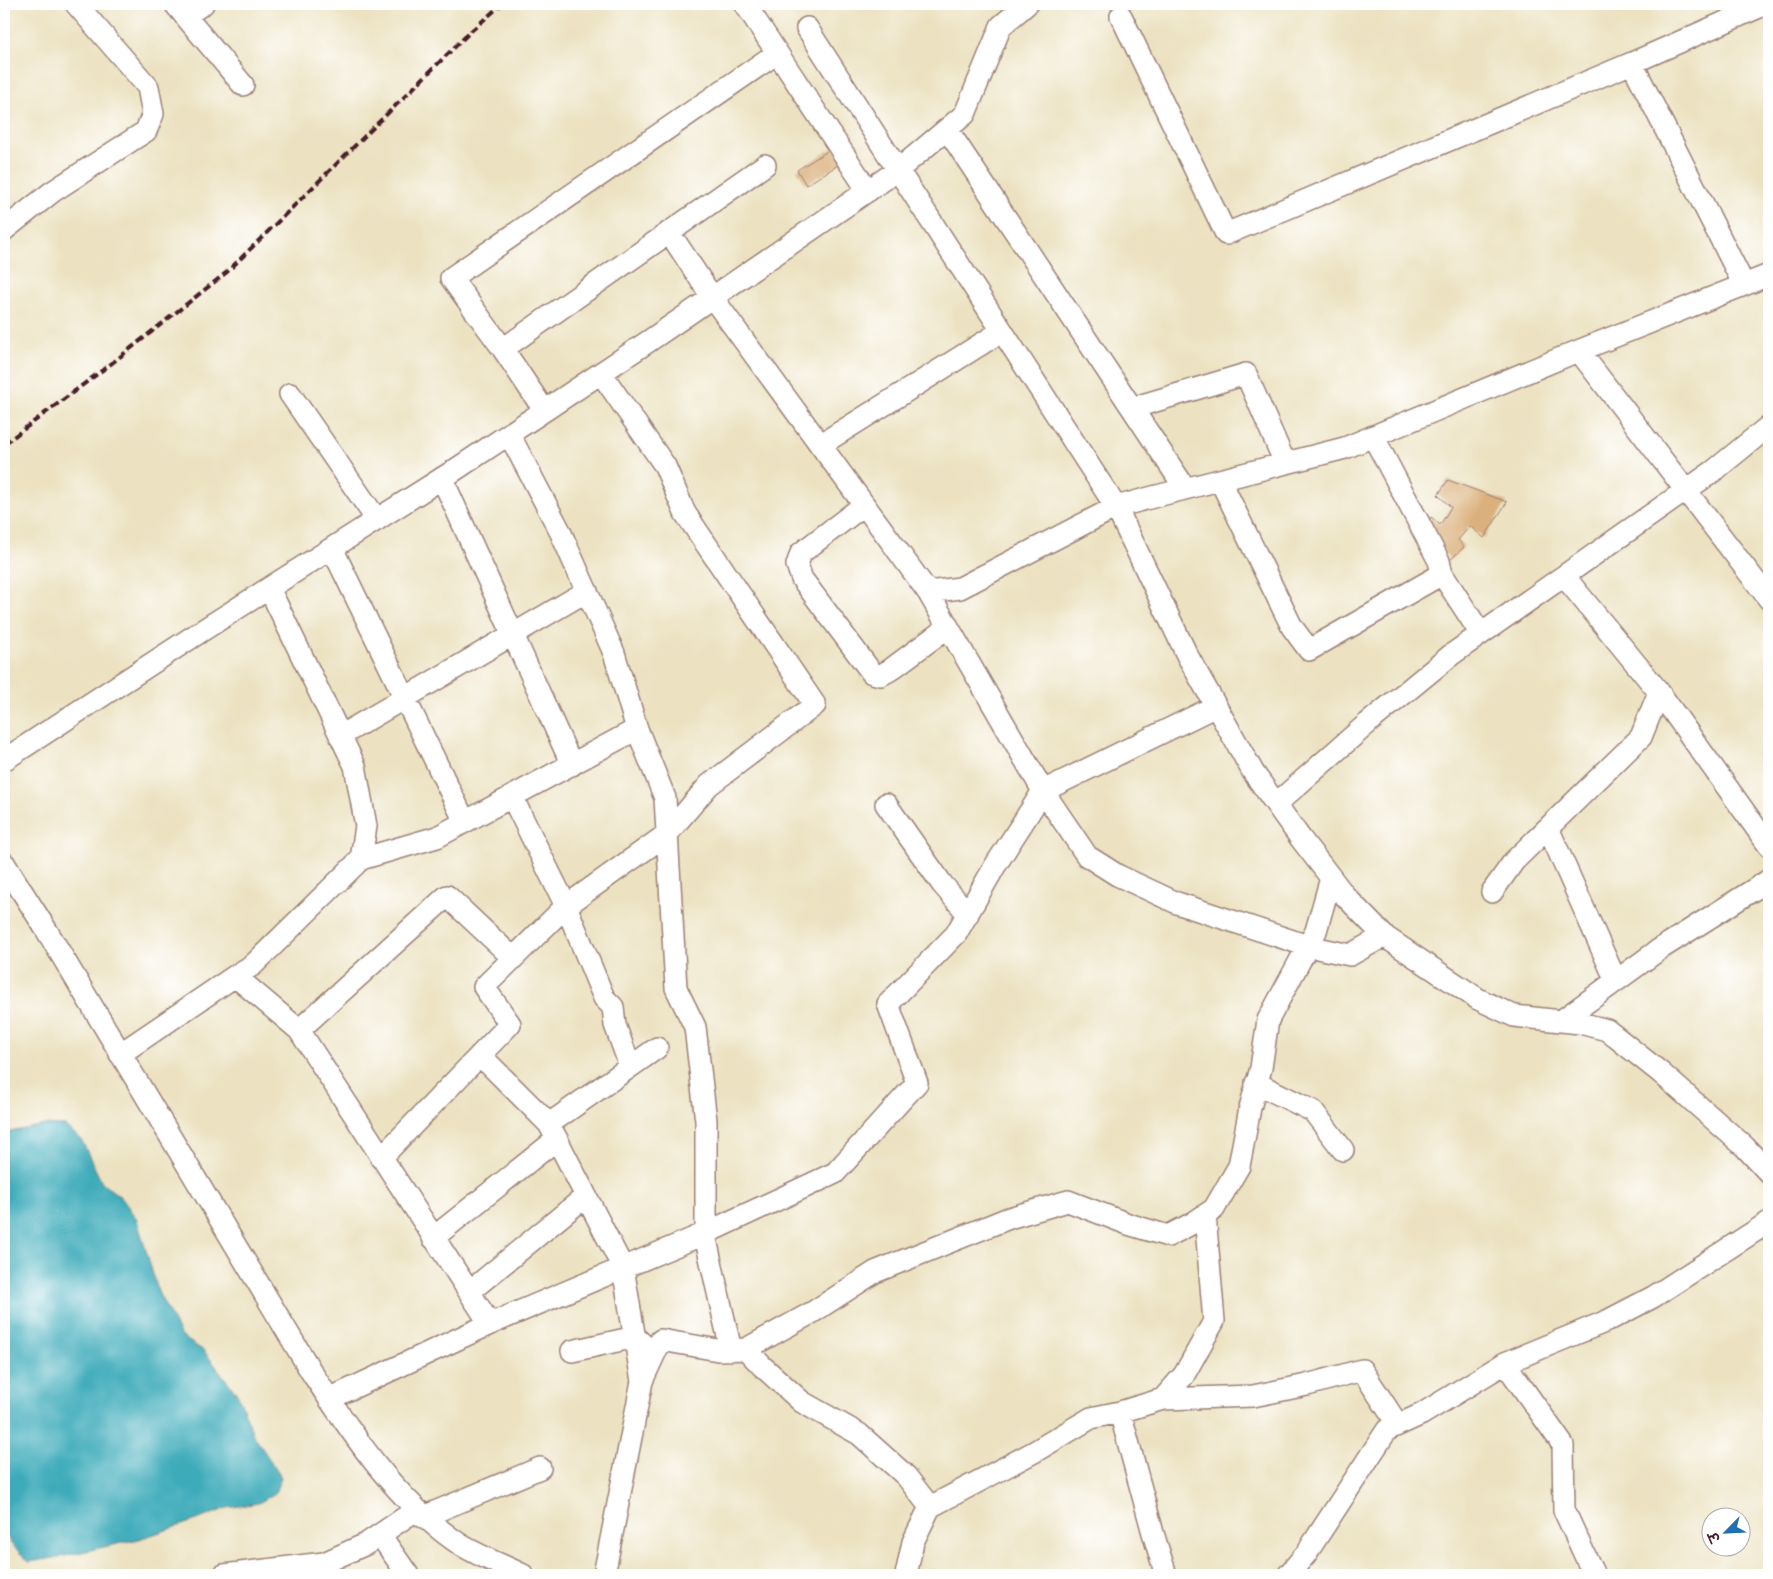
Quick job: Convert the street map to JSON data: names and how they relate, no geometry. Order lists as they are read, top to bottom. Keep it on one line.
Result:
{"north":"bottom left"}
